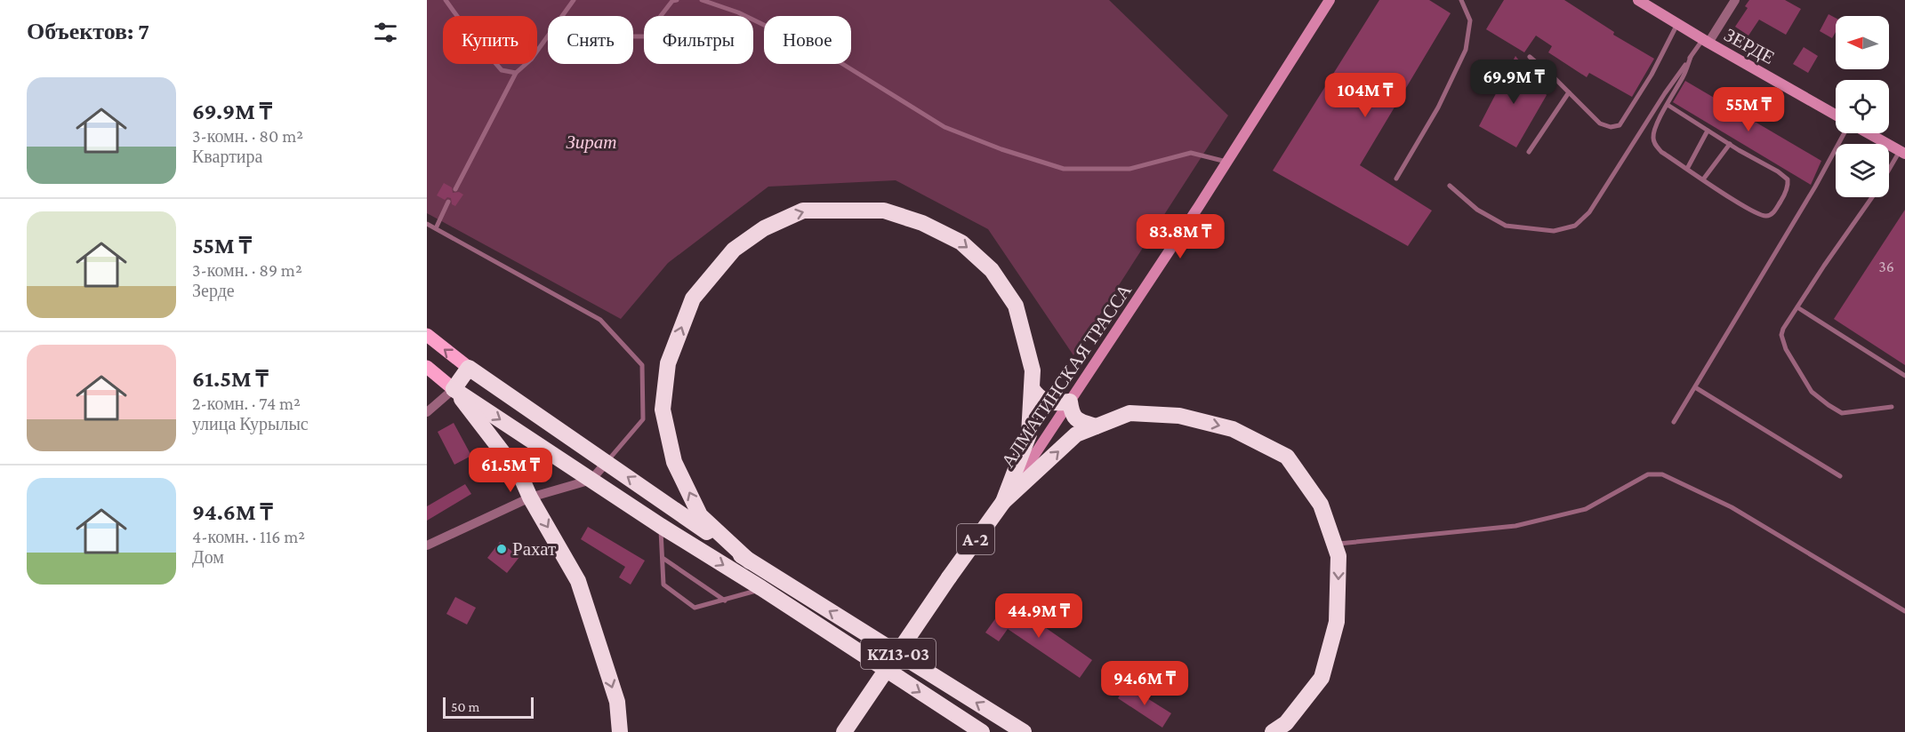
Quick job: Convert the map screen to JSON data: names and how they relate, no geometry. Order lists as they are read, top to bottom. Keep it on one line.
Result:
{"streets":{"highway":["A-2","KZ13-03"],"street":["ЗЕРДЕ","АЛМАТИНСКАЯ ТРАССА"]},"crossings":[["АЛМАТИНСКАЯ ТРАССА","A-2"]],"parks":["Зират"],"places":["Рахат"],"house_numbers":["36"],"scale_bar":"50 m","north":"left","page":{"heading":"Объектов: 7","chip":["Купить","Снять","Фильтры","Новое"],"price":["69.9M ₸","104M ₸","55M ₸","83.8M ₸","61.5M ₸","44.9M ₸","94.6M ₸"],"list":[{"name":"69.9M ₸","note":"3-комн. · 80 m² · Квартира"},{"name":"55M ₸","note":"3-комн. · 89 m² · Зерде"},{"name":"61.5M ₸","note":"2-комн. · 74 m² · улица Курылыс"},{"name":"94.6M ₸","note":"4-комн. · 116 m² · Дом"}],"scale":"50 m"}}
